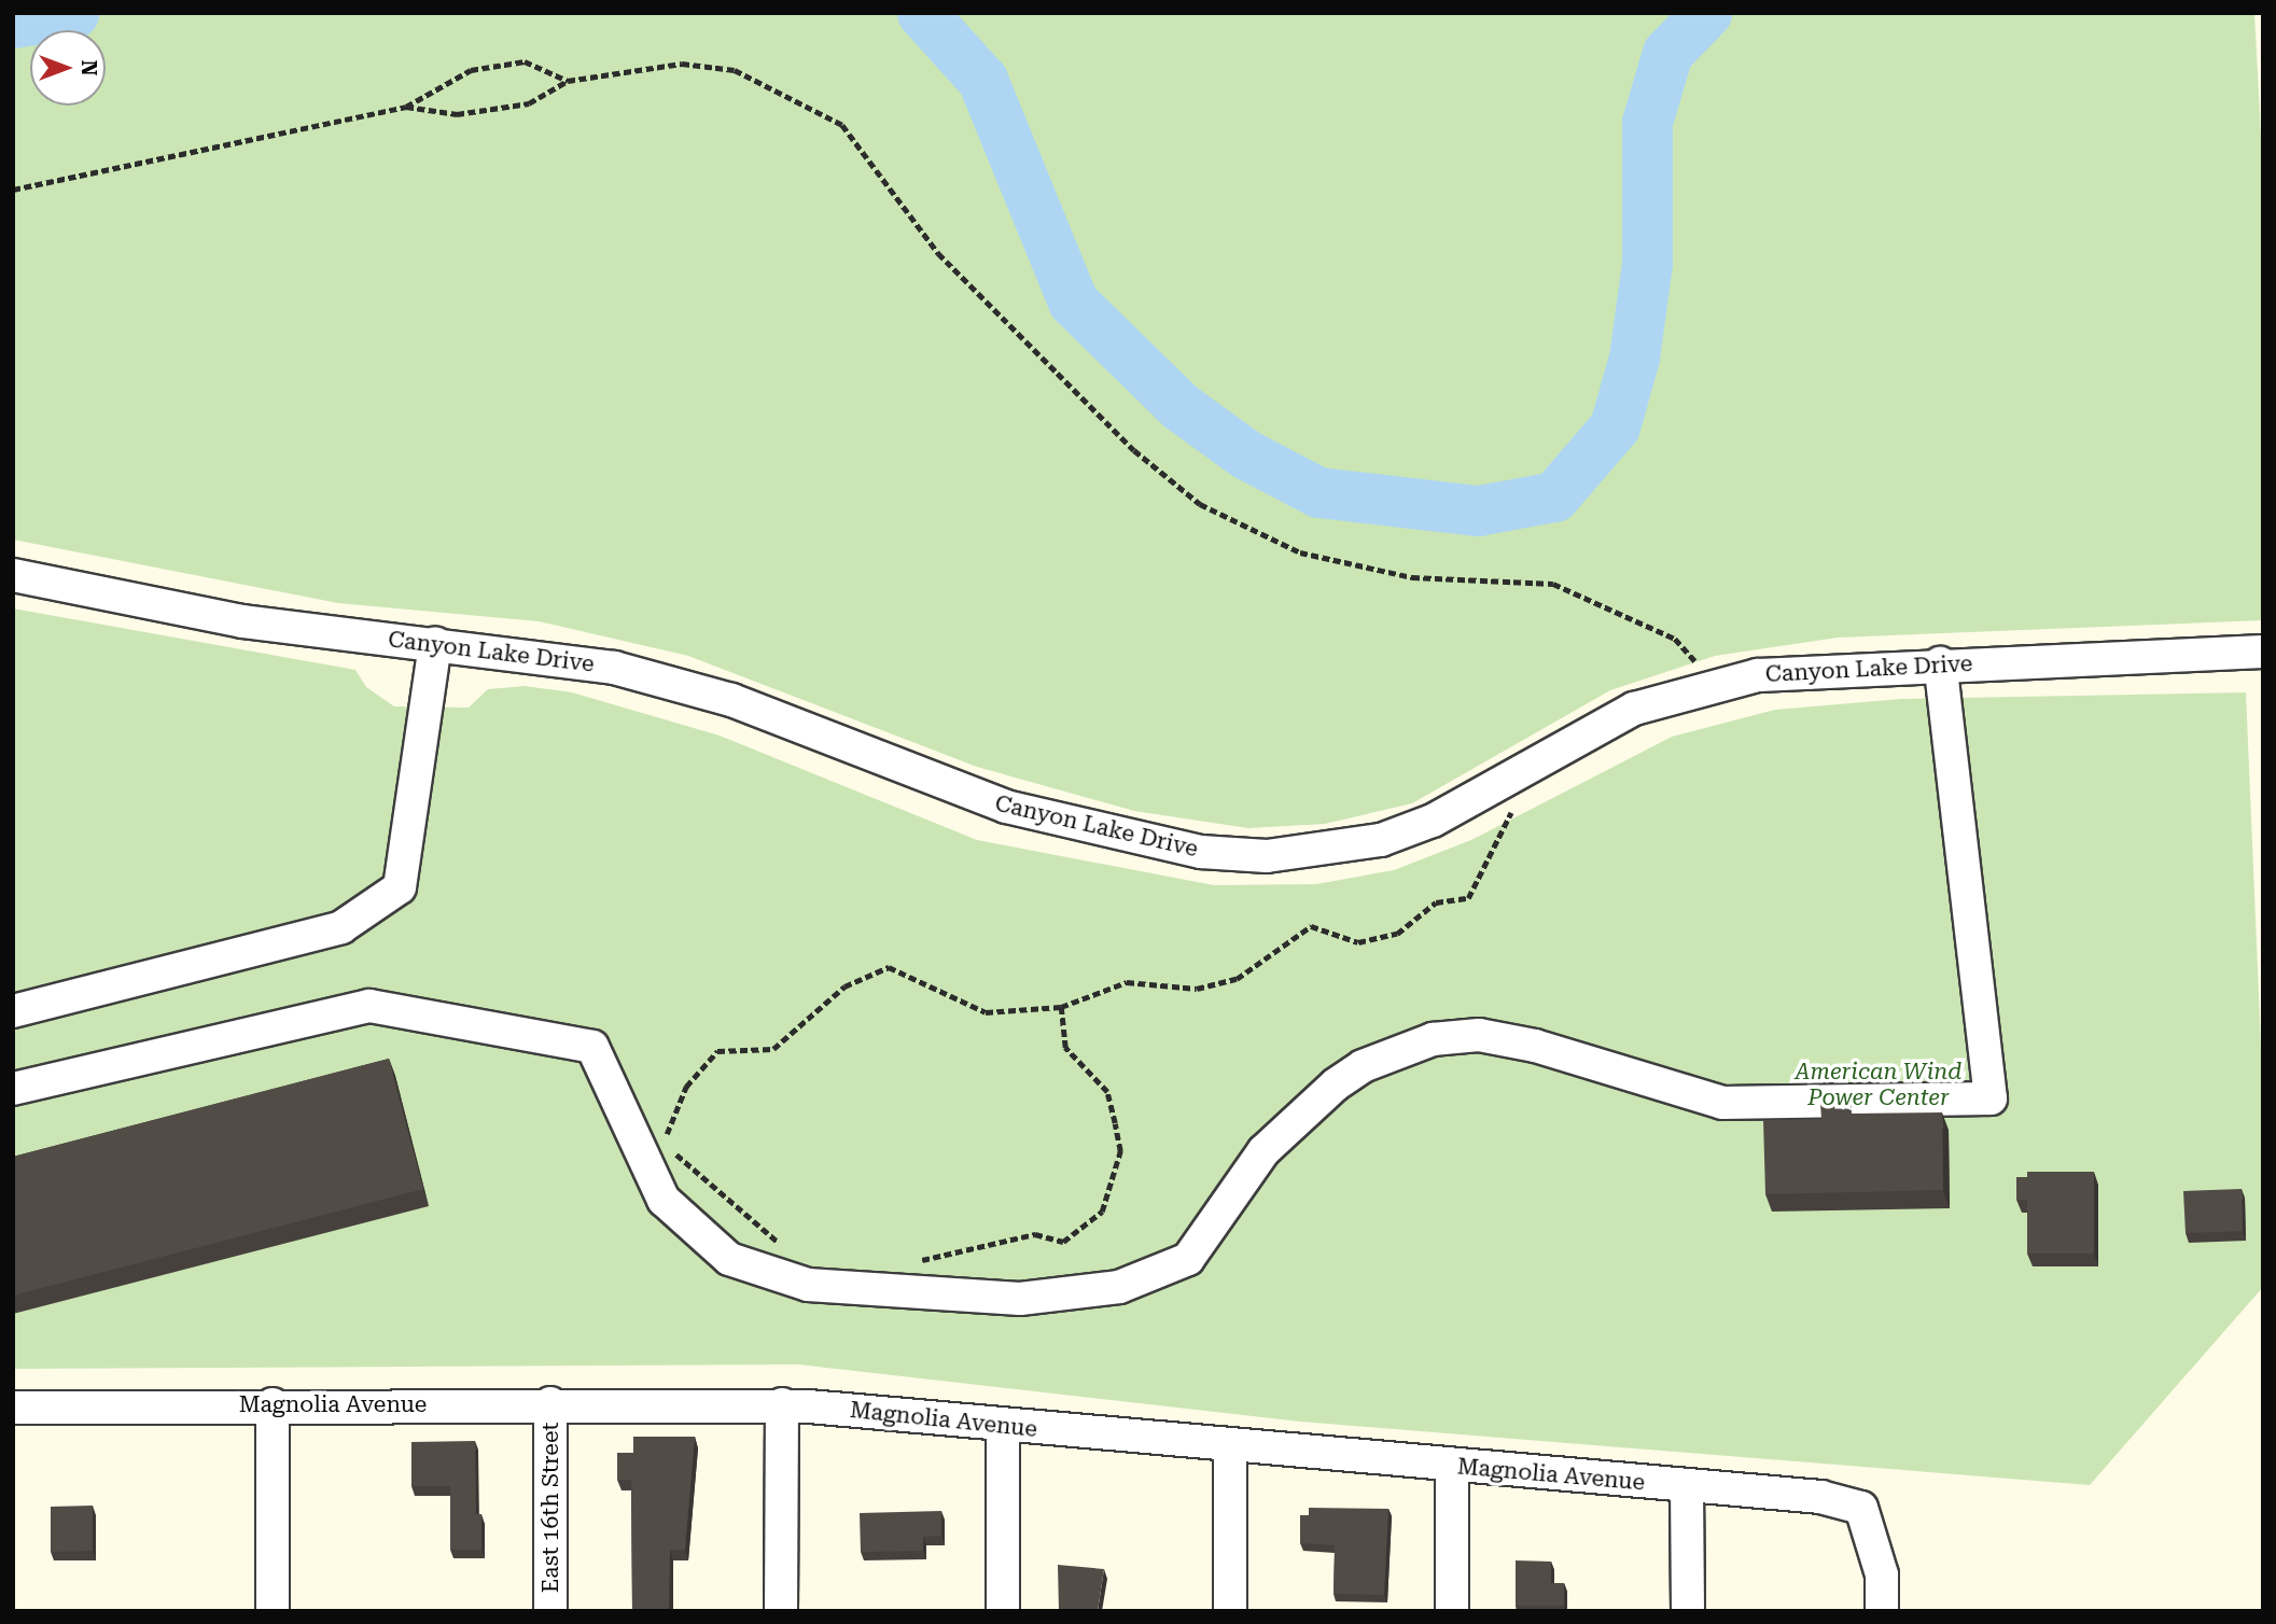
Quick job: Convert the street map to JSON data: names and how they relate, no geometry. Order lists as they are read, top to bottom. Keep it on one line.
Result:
{"streets":{"street":["Canyon Lake Drive","Magnolia Avenue","East 16th Street"]},"crossings":[["Magnolia Avenue","East 16th Street"]],"parks":["American Wind Power Center"],"north":"right"}
